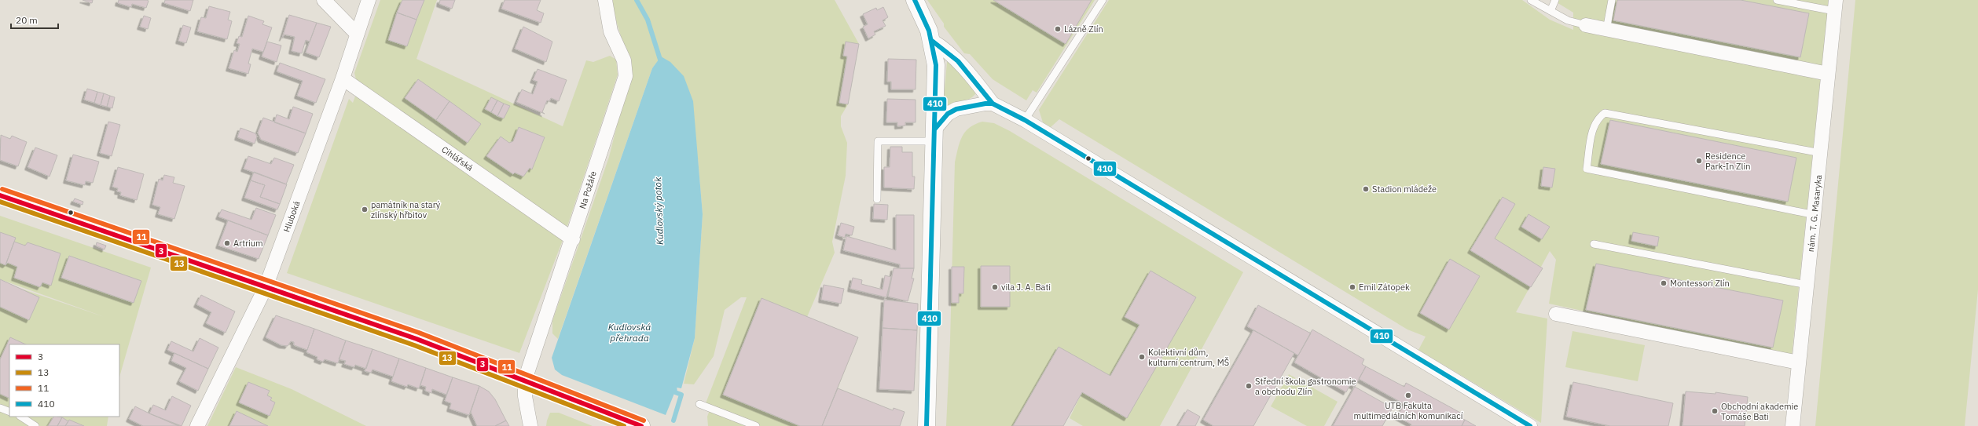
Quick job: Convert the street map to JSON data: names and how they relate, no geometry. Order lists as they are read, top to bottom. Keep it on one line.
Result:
{"streets":{"street":["Cihlářská","Na Požáře","nám. T. G. Masaryka","Hluboká"]},"crossings":[["Cihlářská","Na Požáře"],["Cihlářská","Hluboká"]],"water":["Kudlovský potok","Kudlovská přehrada"],"places":["Lázně Zlín","Residence Park-In Zlin","Stadion mládeže","památník na starý zlínský hřbitov","Artrium","Montessori Zlín","vila J. A. Bati","Emil Zátopek","Kolektivní dům, kulturní centrum, MŠ","Střední škola gastronomie a obchodu Zlín","UTB Fakulta multimediálních komunikací","Obchodní akademie Tomáše Bati"],"lines":["transit line 410","transit line 11","transit line 3","transit line 13"],"legend":["3","13","11","410"],"scale_bar":"20 m"}
